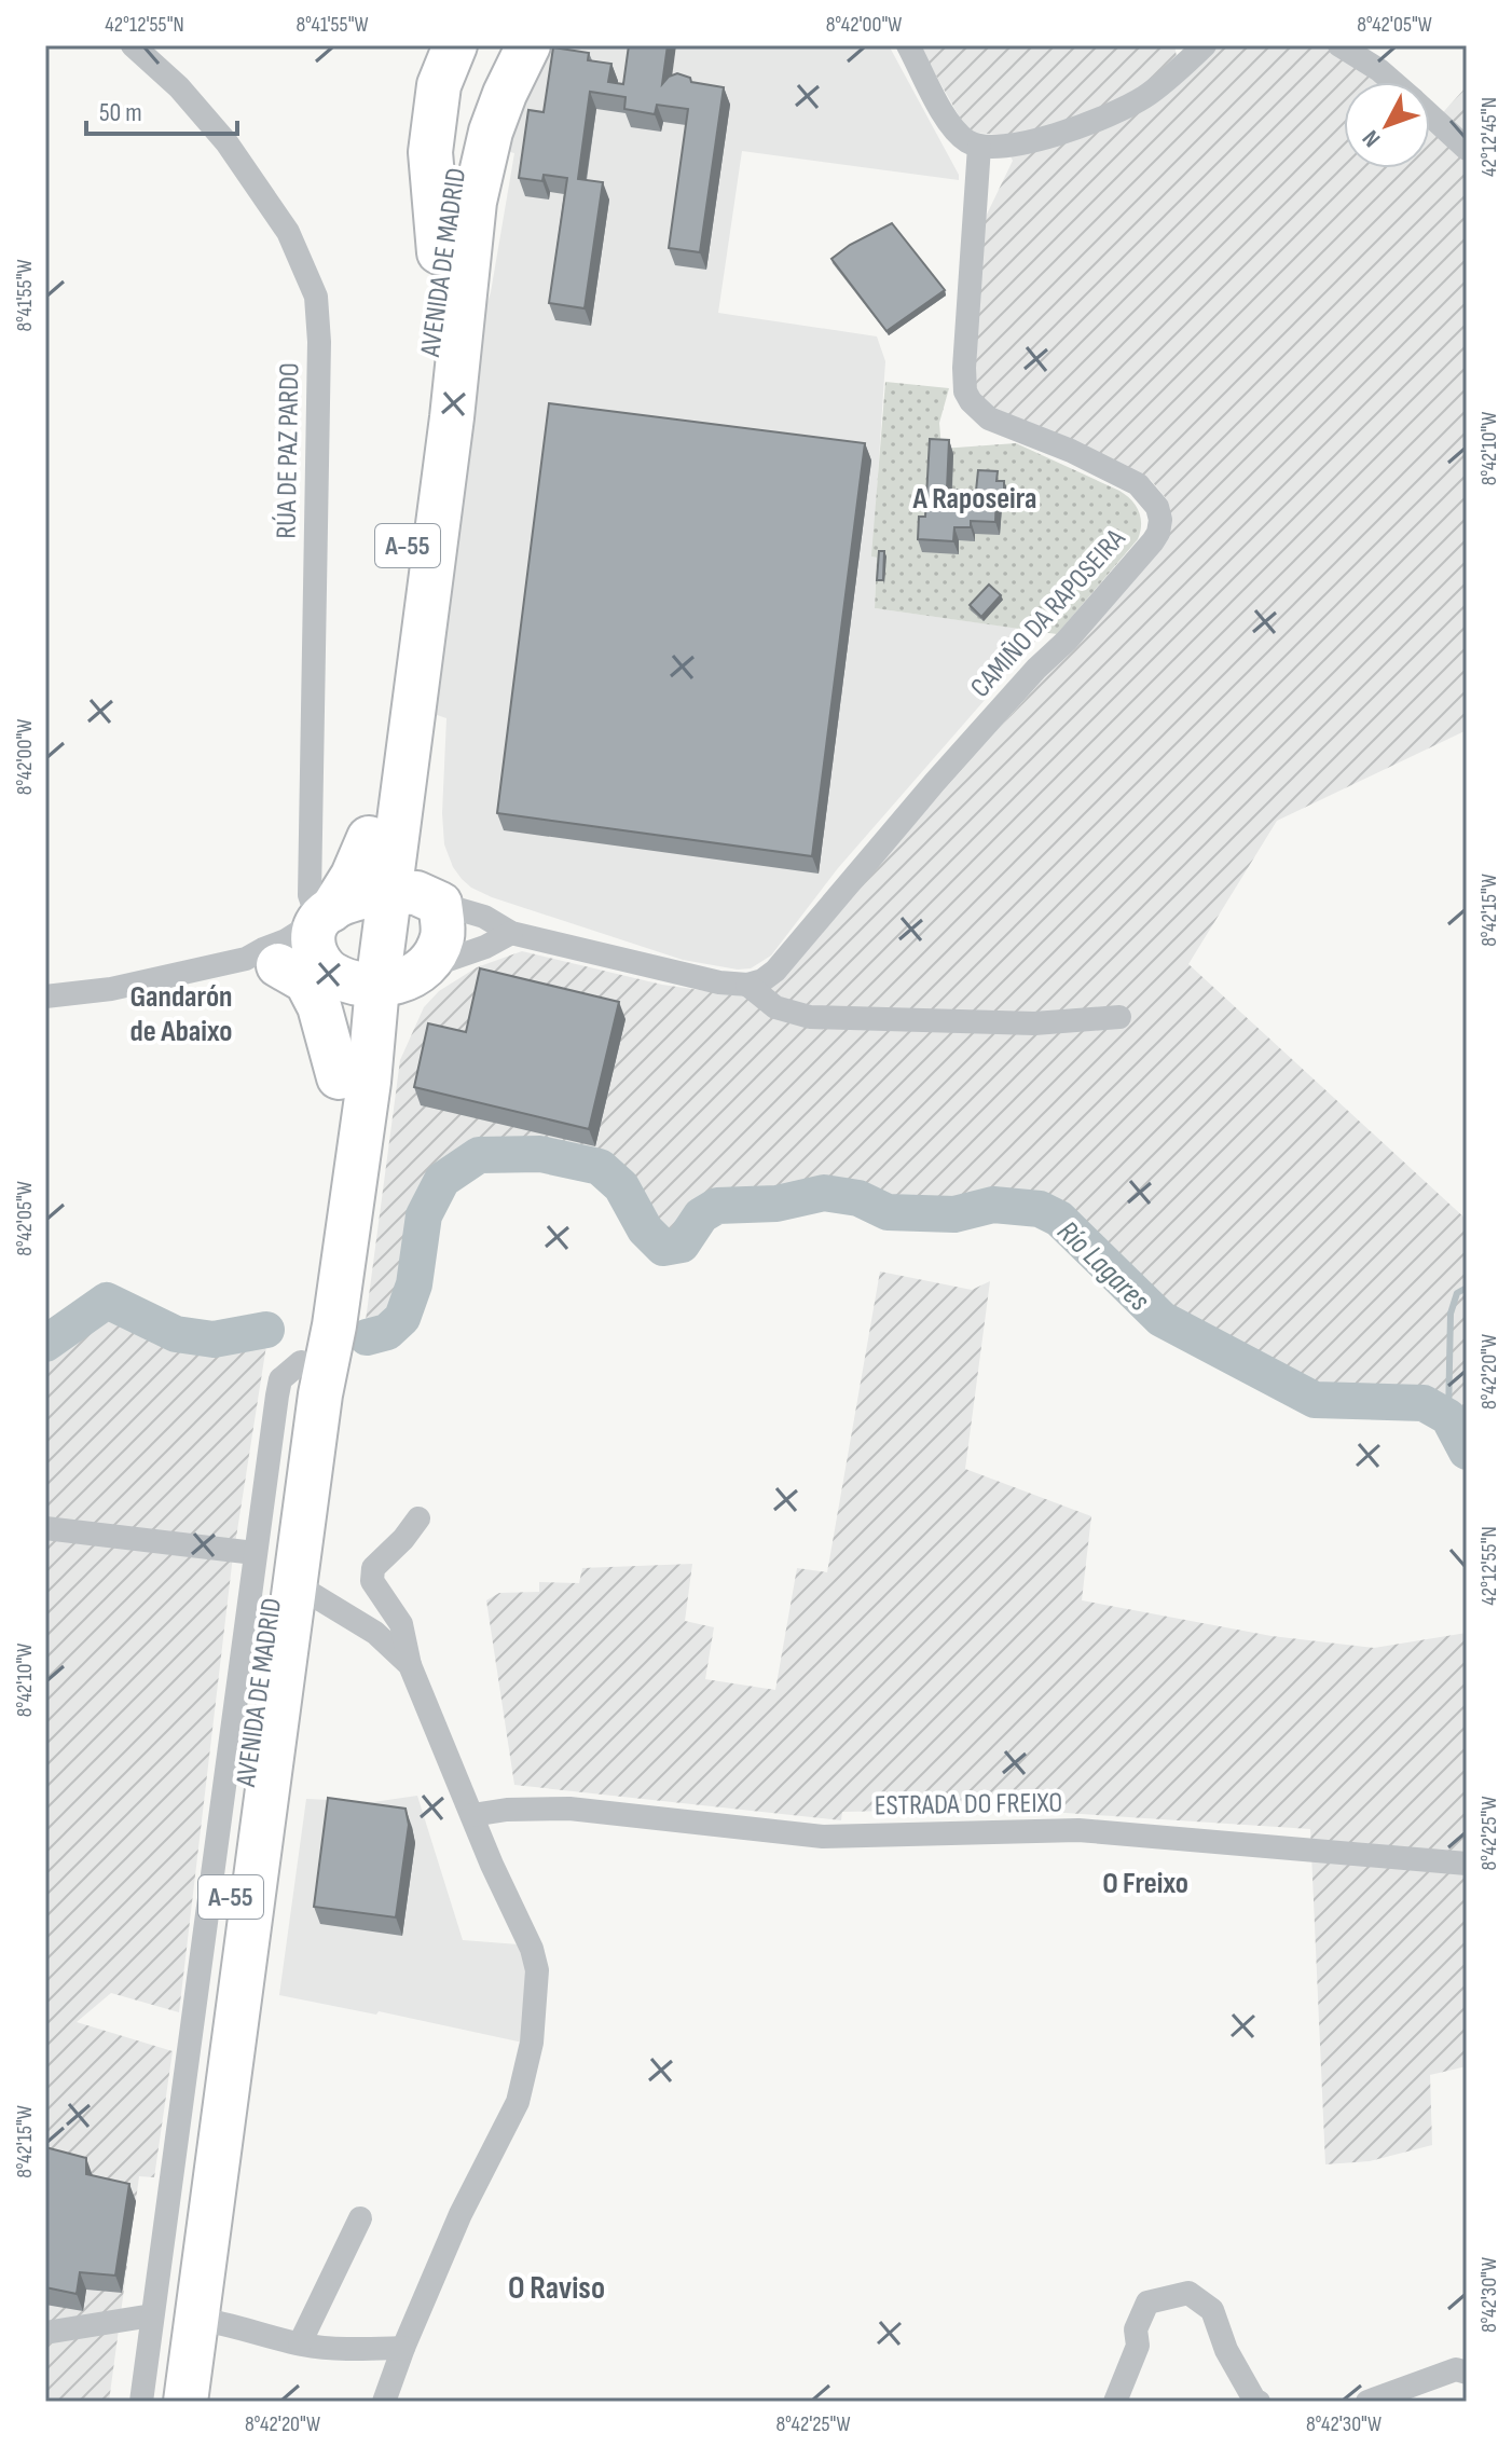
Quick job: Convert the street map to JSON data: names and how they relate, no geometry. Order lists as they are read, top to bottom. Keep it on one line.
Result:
{"streets":{"highway":["AVENIDA DE MADRID","A-55"],"street":["RÚA DE PAZ PARDO","CAMIÑO DA RAPOSEIRA","ESTRADA DO FREIXO"]},"crossings":[["AVENIDA DE MADRID","RÚA DE PAZ PARDO"]],"districts":["A Raposeira","Gandarón de Abaixo","O Freixo","O Raviso"],"water":["Río Lagares"],"scale_bar":"50 m","north":"bottom left","coordinates":["42°12'55\"N","8°41'55\"W","8°42'00\"W","8°42'05\"W","42°12'45\"N","8°42'10\"W","8°42'15\"W","8°42'20\"W","8°42'25\"W","8°42'30\"W"]}
